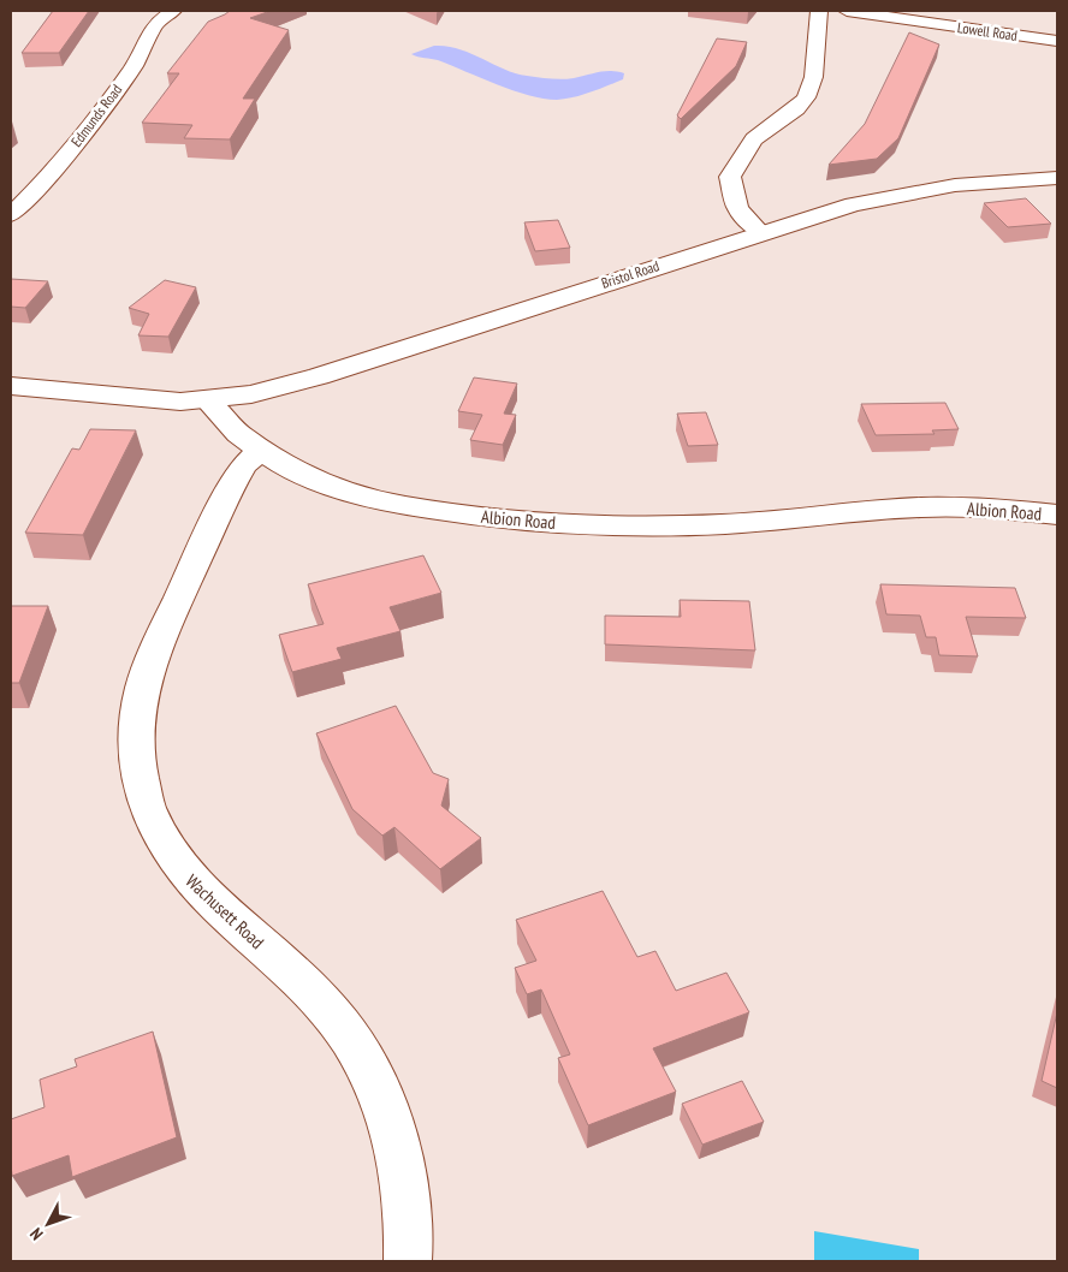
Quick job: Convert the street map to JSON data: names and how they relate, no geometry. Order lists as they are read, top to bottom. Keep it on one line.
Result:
{"streets":{"street":["Lowell Road","Edmunds Road","Bristol Road","Albion Road","Wachusett Road"]},"crossings":[["Bristol Road","Albion Road"],["Albion Road","Wachusett Road"]],"north":"bottom left"}
